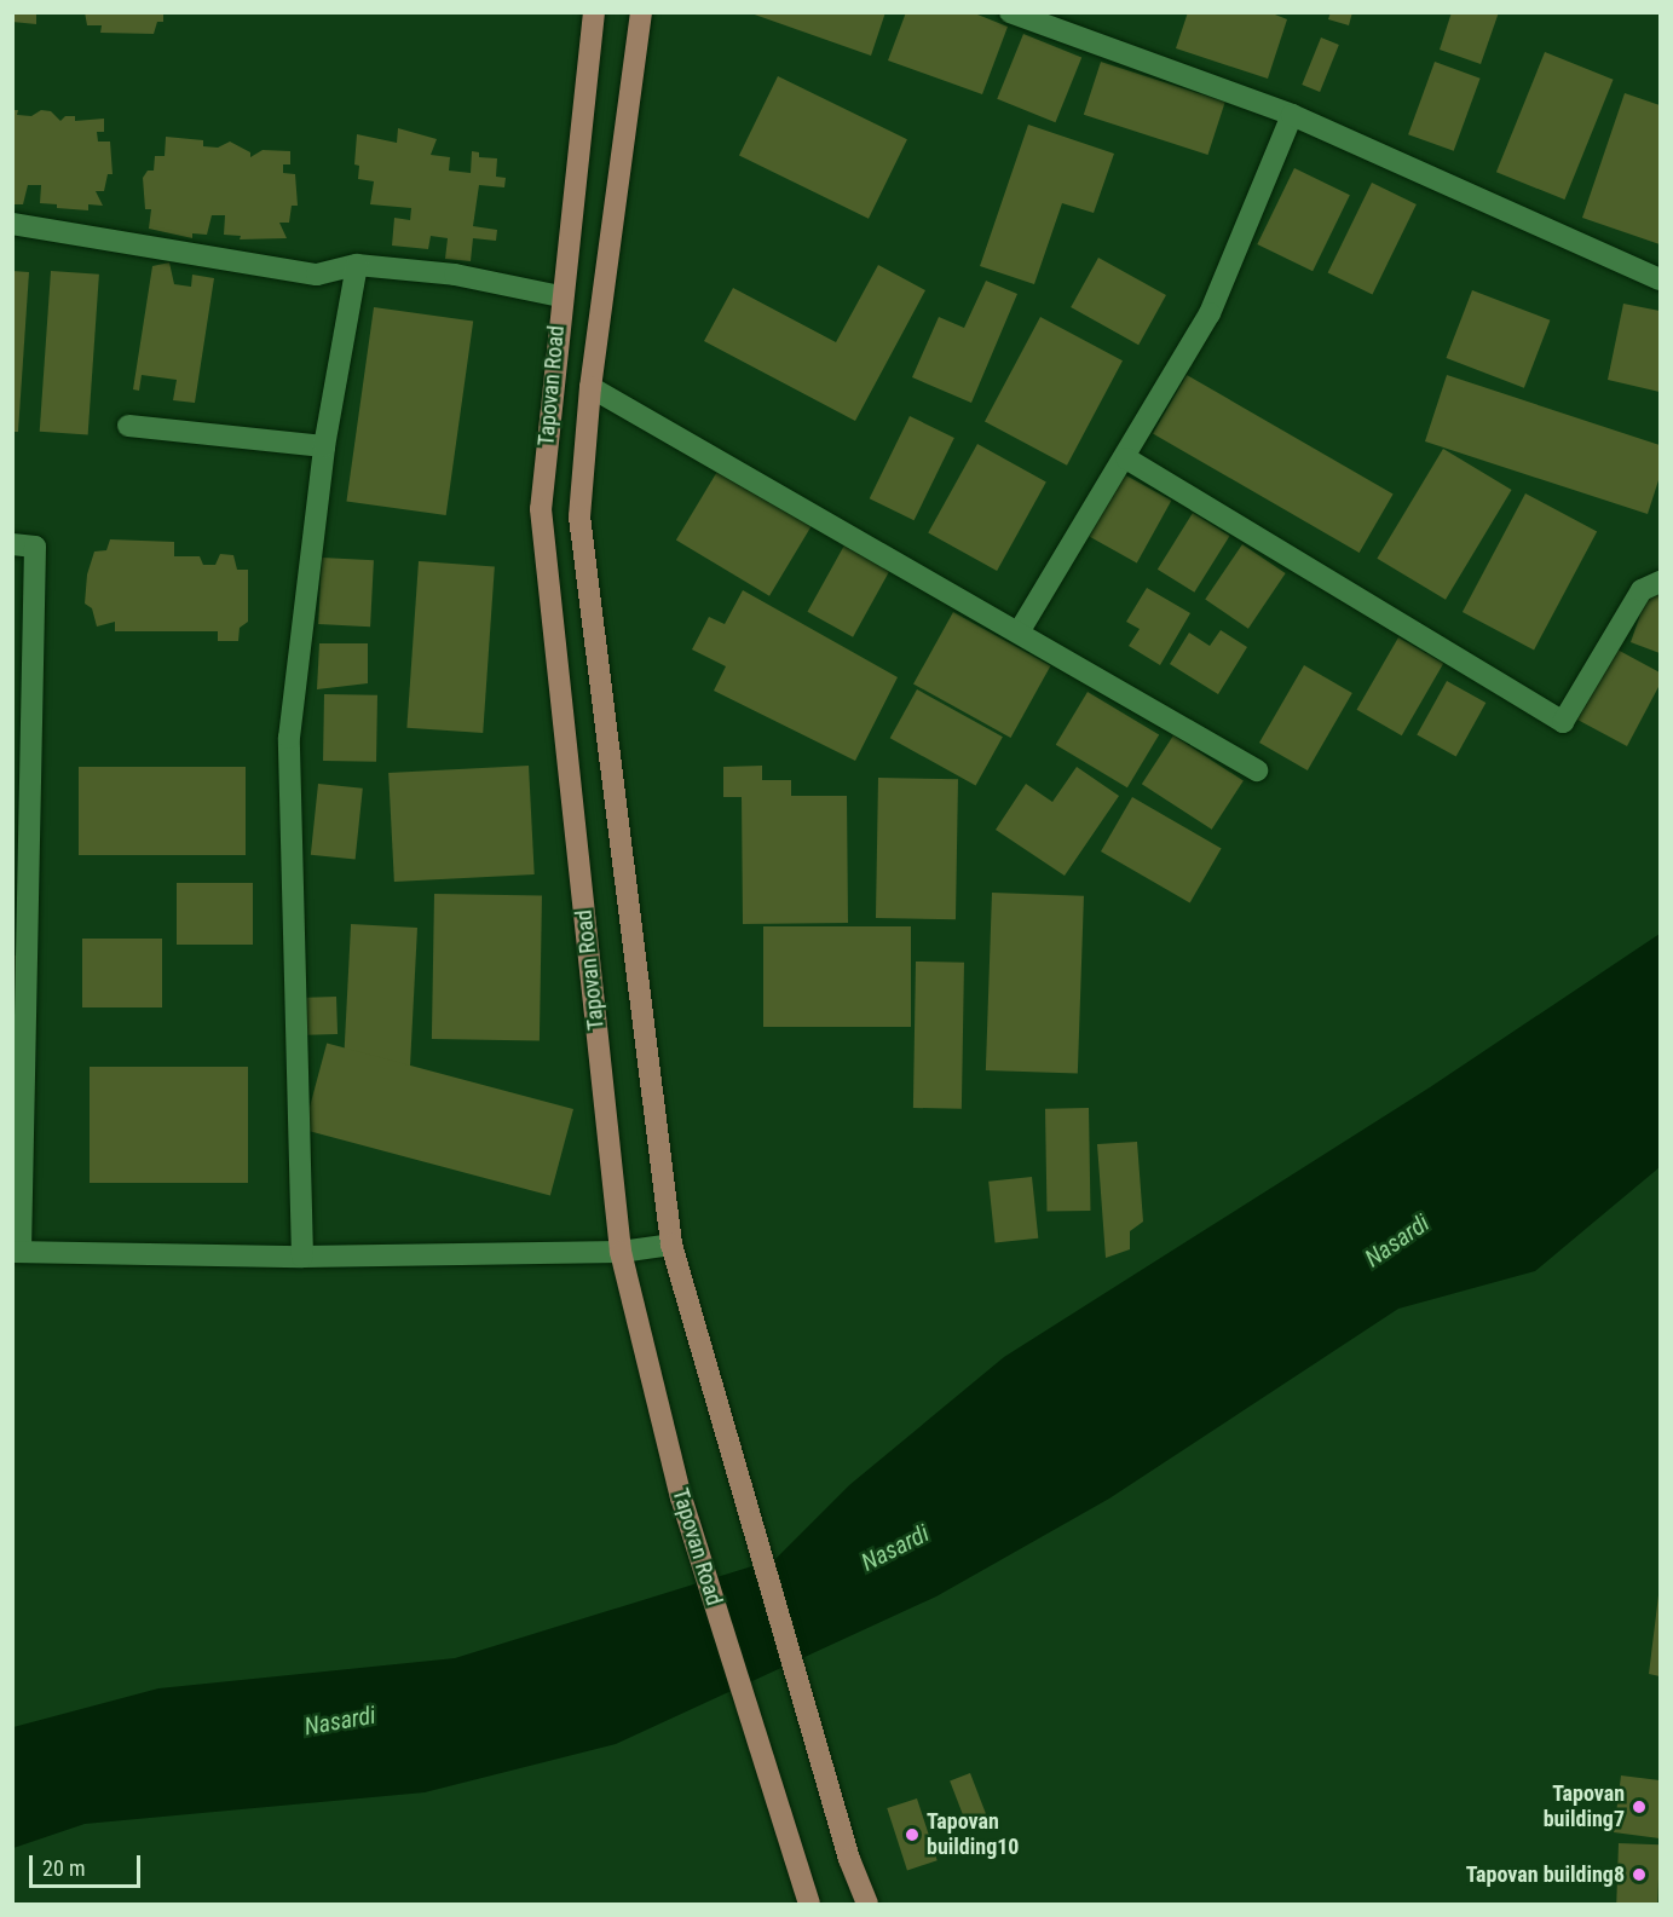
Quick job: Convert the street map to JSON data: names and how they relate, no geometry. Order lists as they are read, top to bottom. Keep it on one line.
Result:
{"streets":{"main road":["Tapovan Road"]},"water":["Nasardi"],"places":["Tapovan building7","Tapovan building10","Tapovan building8"],"scale_bar":"20 m"}
